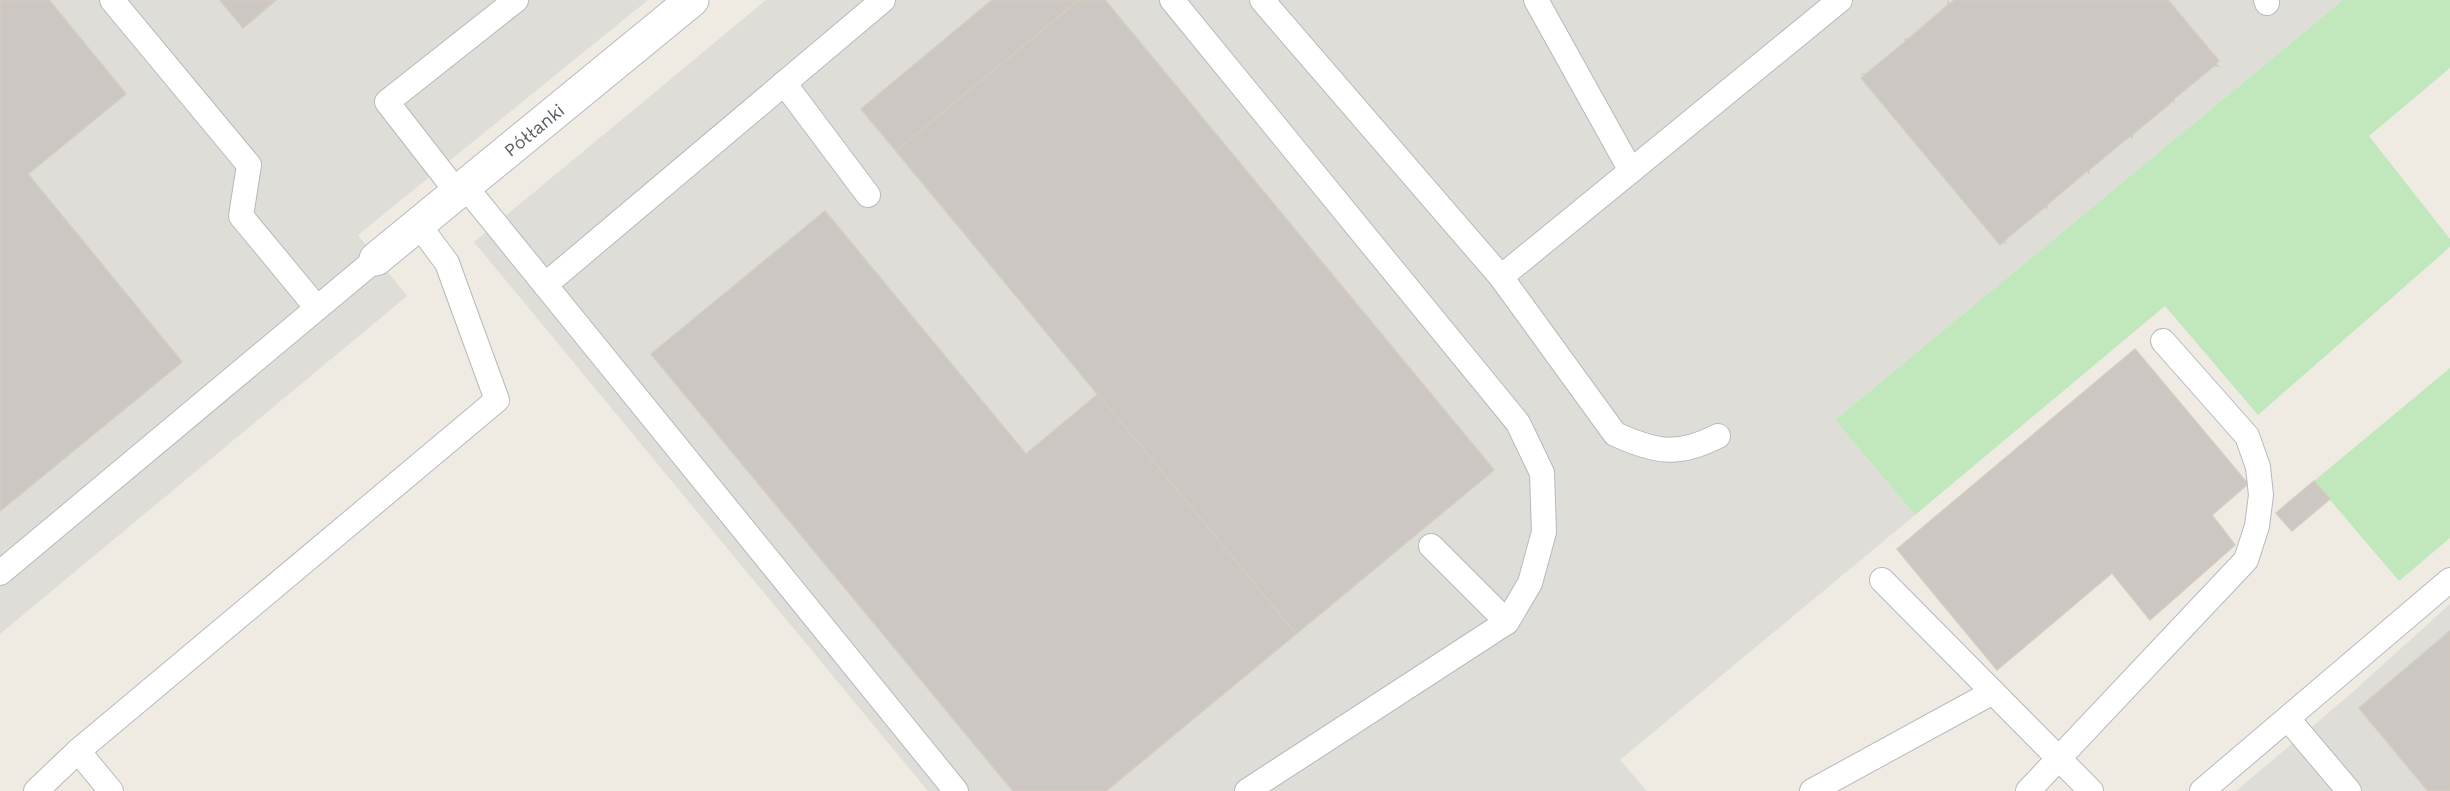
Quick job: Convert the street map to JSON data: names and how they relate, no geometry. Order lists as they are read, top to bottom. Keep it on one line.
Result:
{"streets":{"street":["Półłanki"]}}
